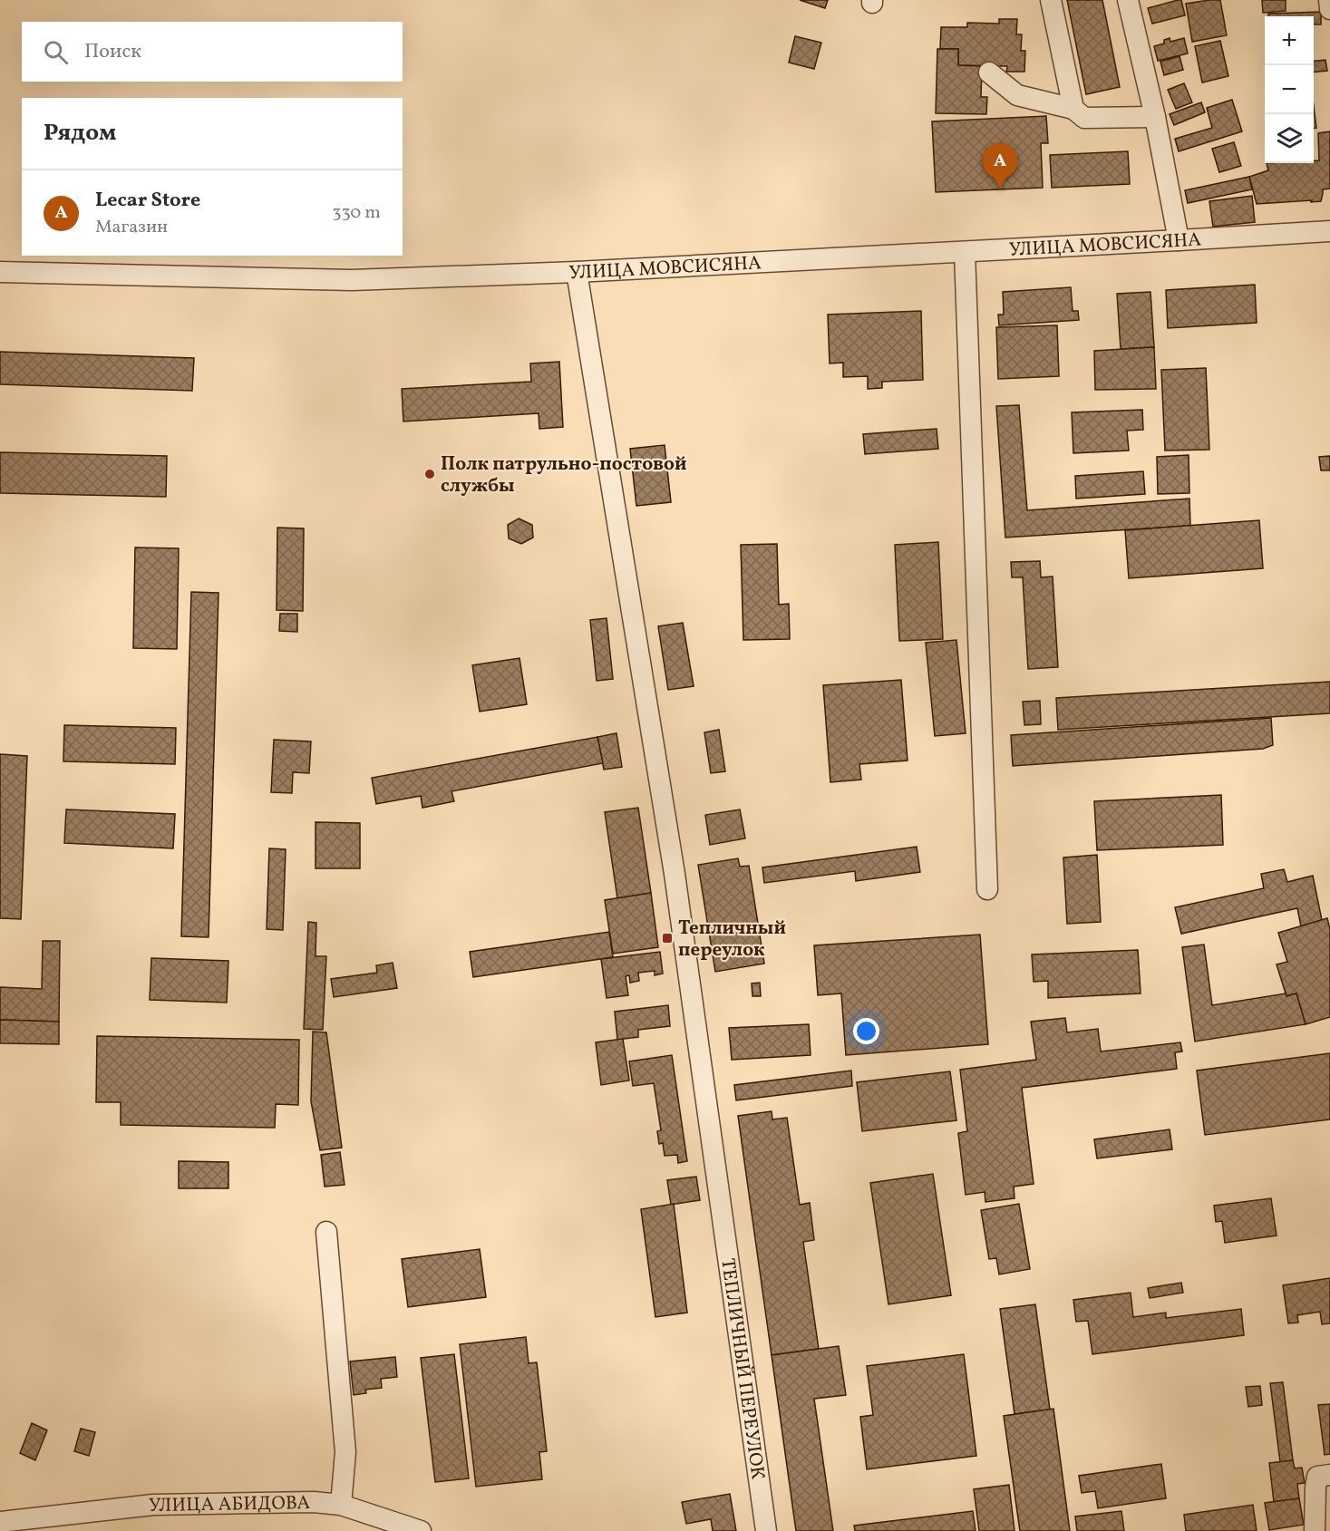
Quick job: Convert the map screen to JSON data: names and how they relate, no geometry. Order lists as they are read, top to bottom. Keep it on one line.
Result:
{"streets":{"street":["УЛИЦА МОВСИСЯНА","ТЕПЛИЧНЫЙ ПЕРЕУЛОК","УЛИЦА АБИДОВА"]},"crossings":[["УЛИЦА МОВСИСЯНА","ТЕПЛИЧНЫЙ ПЕРЕУЛОК"]],"places":{"other":["Полк патрульно-постовой службы"],"transit":["Тепличный переулок"]},"page":{"map_buttons":["+","−"],"search":"Поиск","heading":"Рядом","pins":"A","list":[{"mark":"A","name":"Lecar Store","note":"Магазин","value":"330 m"}]}}
